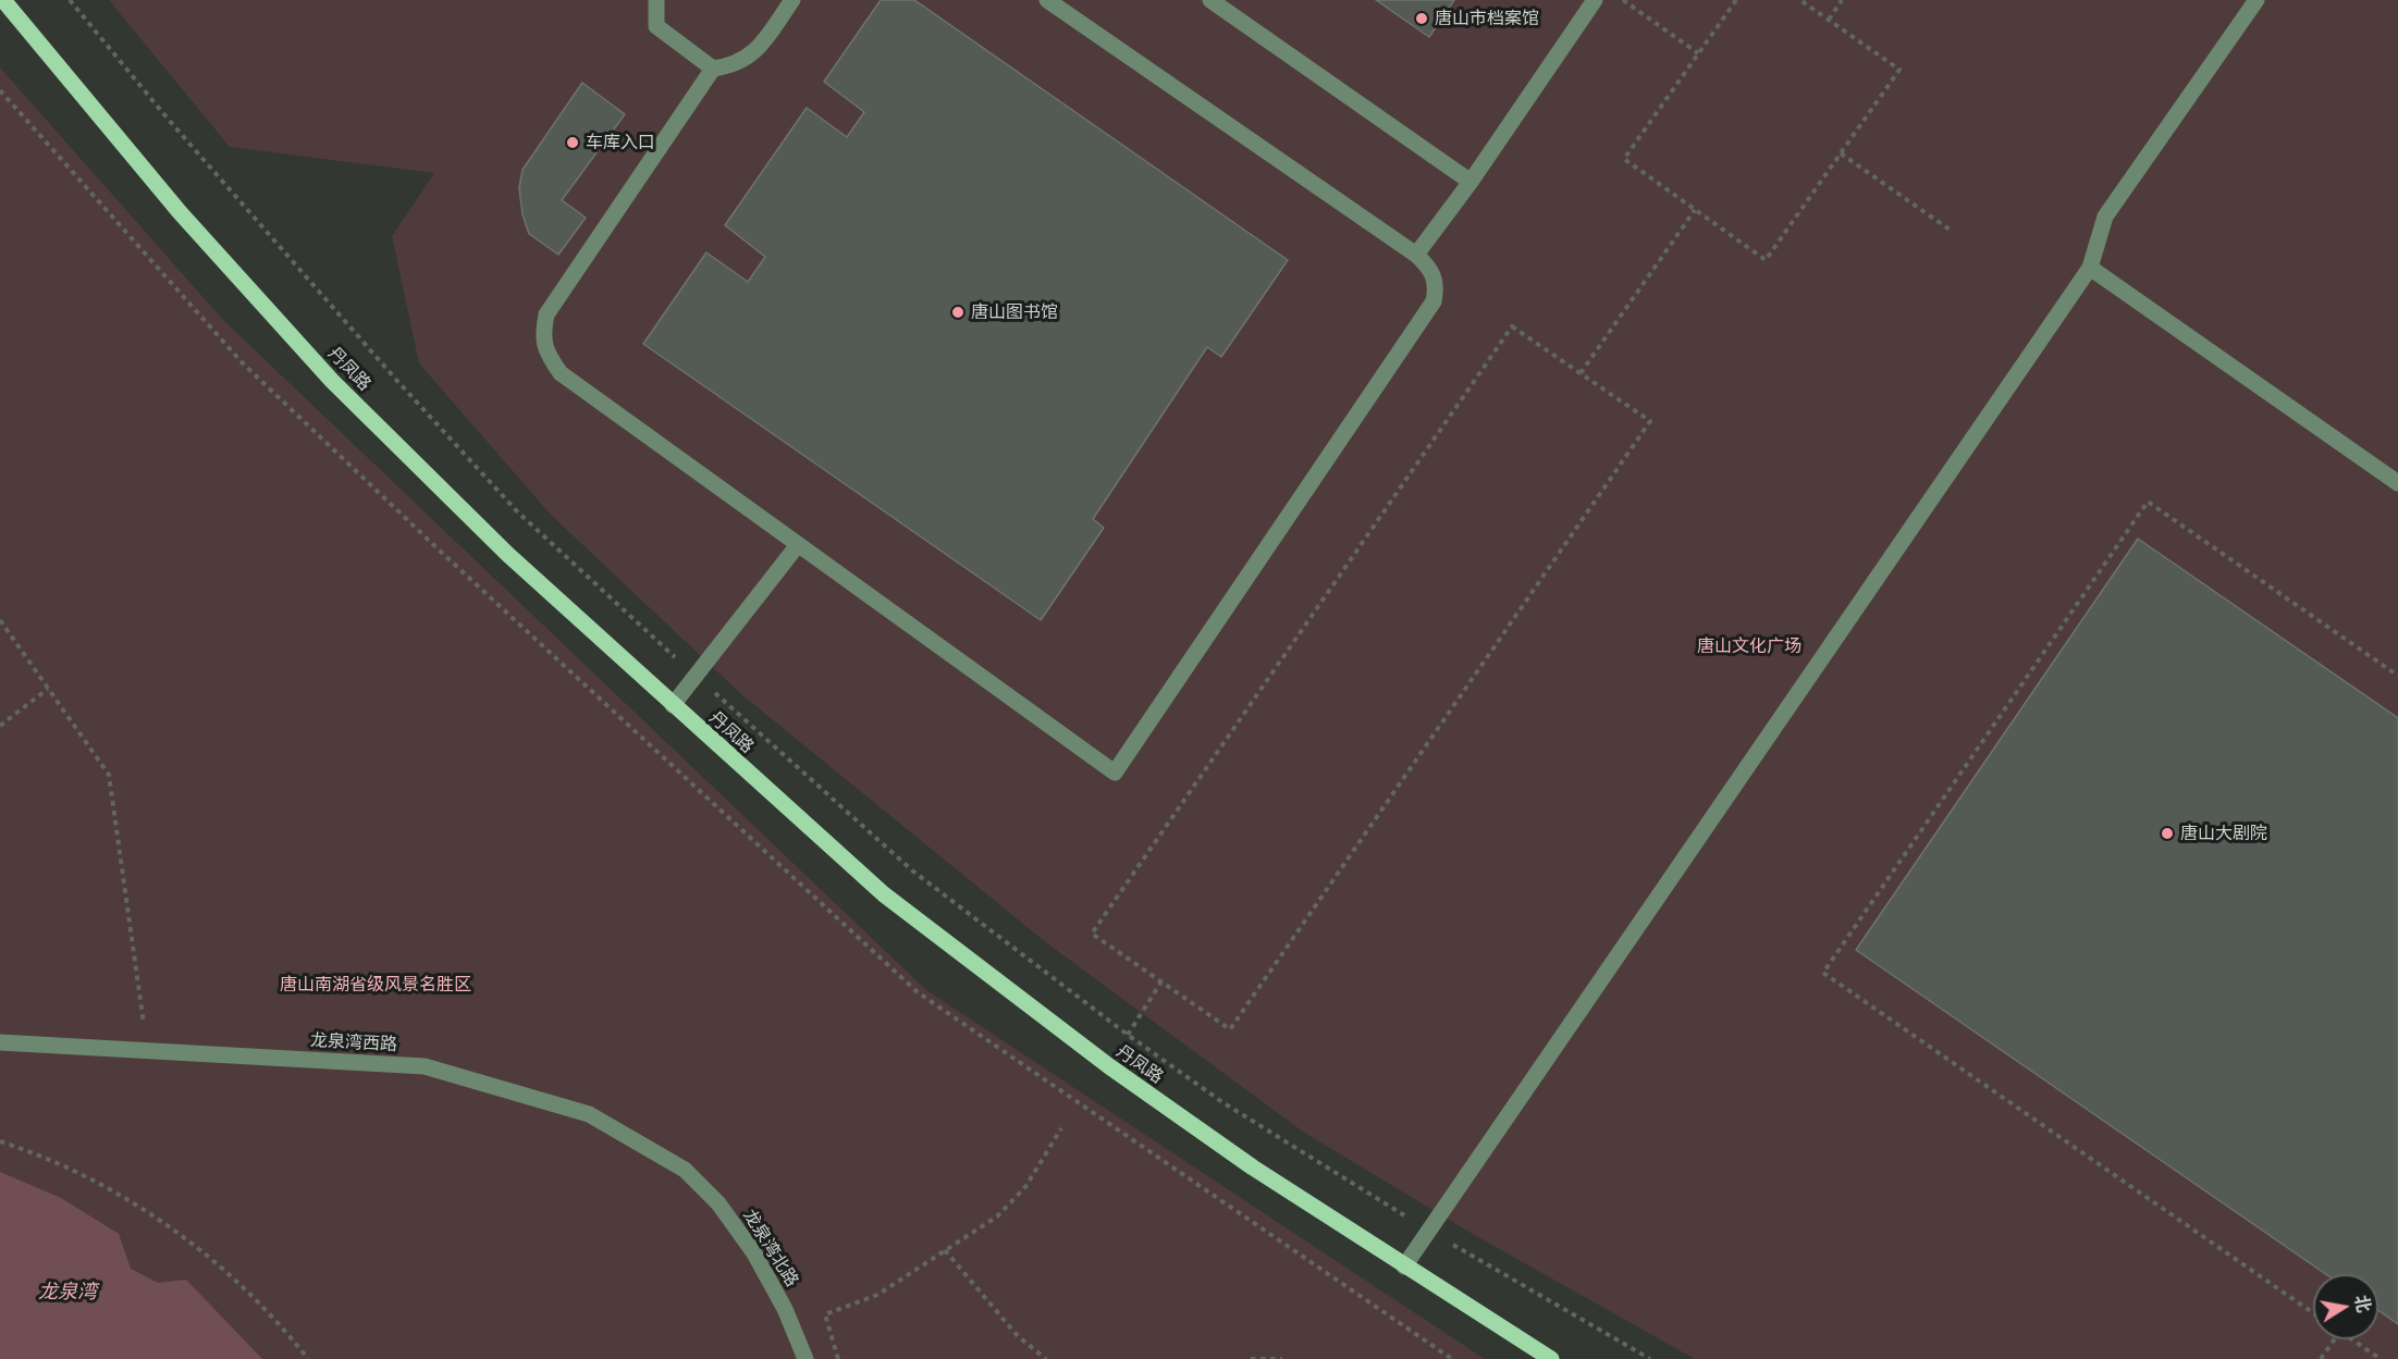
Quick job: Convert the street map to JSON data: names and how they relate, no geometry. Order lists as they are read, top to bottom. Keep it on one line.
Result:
{"streets":{"main road":["丹凤路"],"street":["龙泉湾西路","龙泉湾北路"]},"crossings":[["龙泉湾西路","龙泉湾北路"]],"water":["龙泉湾"],"parks":["唐山文化广场","唐山南湖省级风景名胜区"],"places":["唐山市档案馆","车库入口","唐山图书馆","唐山大剧院"],"north":"right"}
